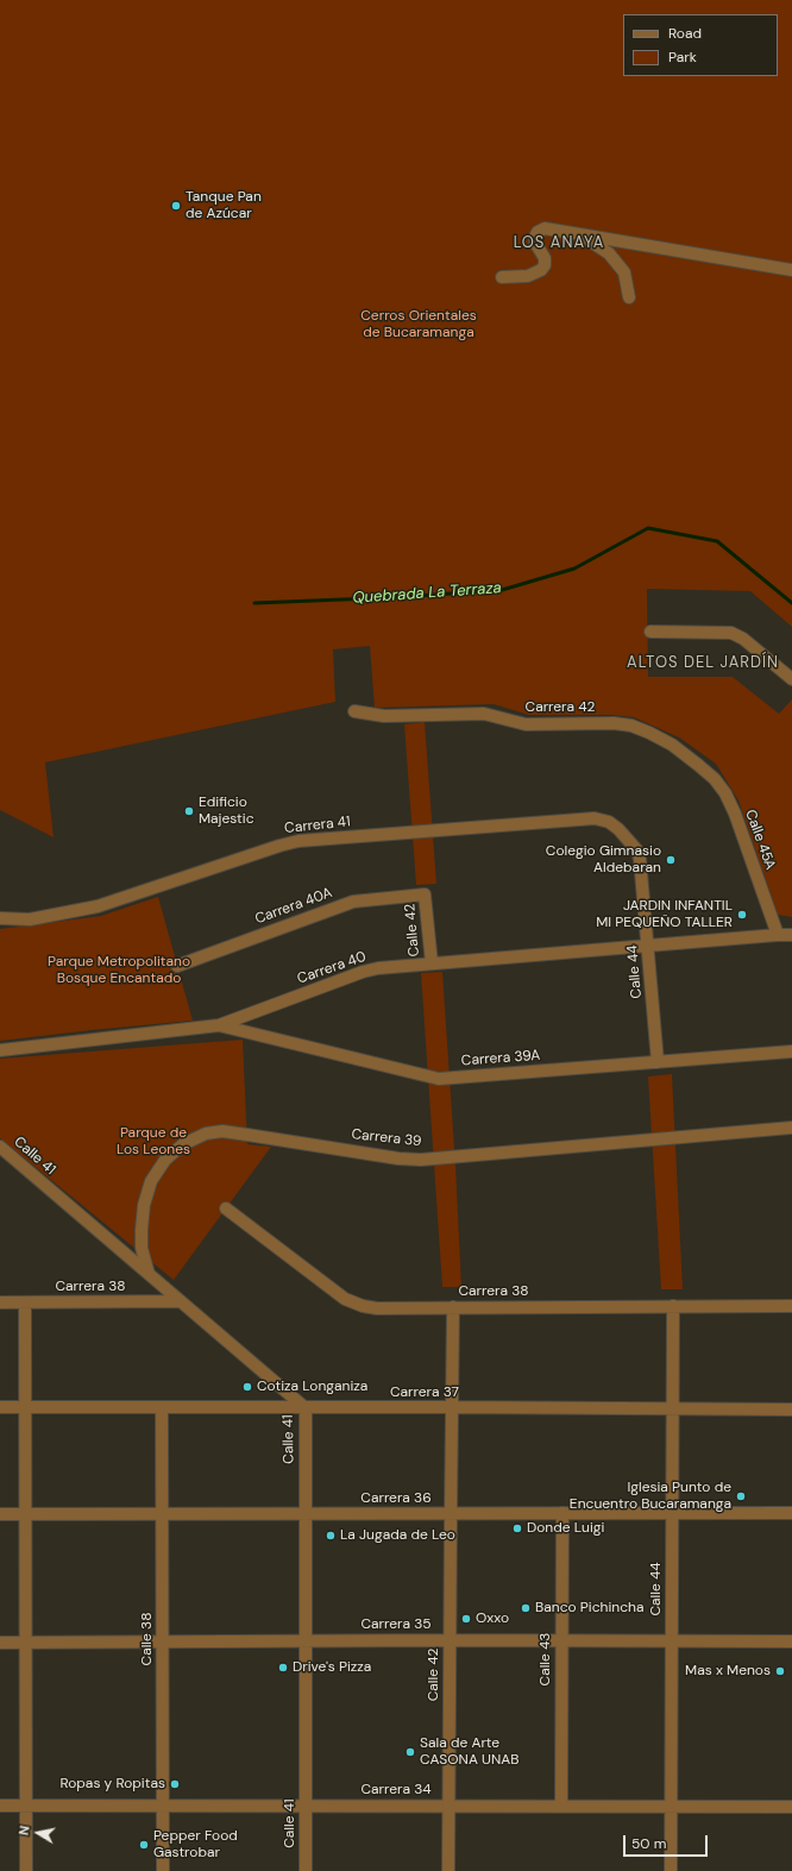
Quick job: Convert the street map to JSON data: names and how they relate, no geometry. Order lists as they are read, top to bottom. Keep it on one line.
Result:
{"streets":{"street":["Carrera 42","Carrera 41","Calle 45A","Carrera 40A","Calle 42","Carrera 40","Calle 44","Carrera 39A","Carrera 39","Calle 41","Carrera 38","Carrera 37","Carrera 36","Carrera 35","Calle 38","Calle 43","Carrera 34"]},"crossings":[["Carrera 42","Calle 45A"],["Carrera 41","Calle 44"],["Calle 45A","Carrera 40"],["Carrera 40A","Calle 42"],["Calle 42","Carrera 40"],["Calle 42","Carrera 38"],["Calle 42","Carrera 37"],["Calle 42","Carrera 36"],["Calle 42","Carrera 35"],["Calle 42","Carrera 34"],["Carrera 40","Calle 44"],["Carrera 40","Carrera 39A"],["Calle 44","Carrera 39A"],["Calle 44","Carrera 38"],["Calle 44","Carrera 37"],["Calle 44","Carrera 36"],["Calle 44","Carrera 35"],["Calle 44","Carrera 34"],["Carrera 39","Calle 41"],["Calle 41","Carrera 38"],["Calle 41","Carrera 37"],["Calle 41","Carrera 36"],["Calle 41","Carrera 35"],["Calle 41","Carrera 34"],["Carrera 37","Calle 38"],["Carrera 36","Calle 38"],["Carrera 36","Calle 43"],["Carrera 35","Calle 38"],["Carrera 35","Calle 43"],["Calle 38","Carrera 34"],["Calle 43","Carrera 34"]],"districts":["LOS ANAYA","ALTOS DEL JARDÍN"],"water":["Quebrada La Terraza"],"parks":["Cerros Orientales de Bucaramanga","Parque Metropolitano Bosque Encantado","Parque de Los Leones"],"places":["Tanque Pan de Azúcar","Edificio Majestic","Colegio Gimnasio Aldebaran","JARDIN INFANTIL MI PEQUEÑO TALLER","Cotiza Longaniza","Iglesia Punto de Encuentro Bucaramanga","Donde Luigi","La Jugada de Leo","Banco Pichincha","Oxxo","Drive's Pizza","Mas x Menos","Sala de Arte CASONA UNAB","Ropas y Ropitas","Pepper Food Gastrobar"],"legend":["Road","Park"],"scale_bar":"50 m","north":"left"}
